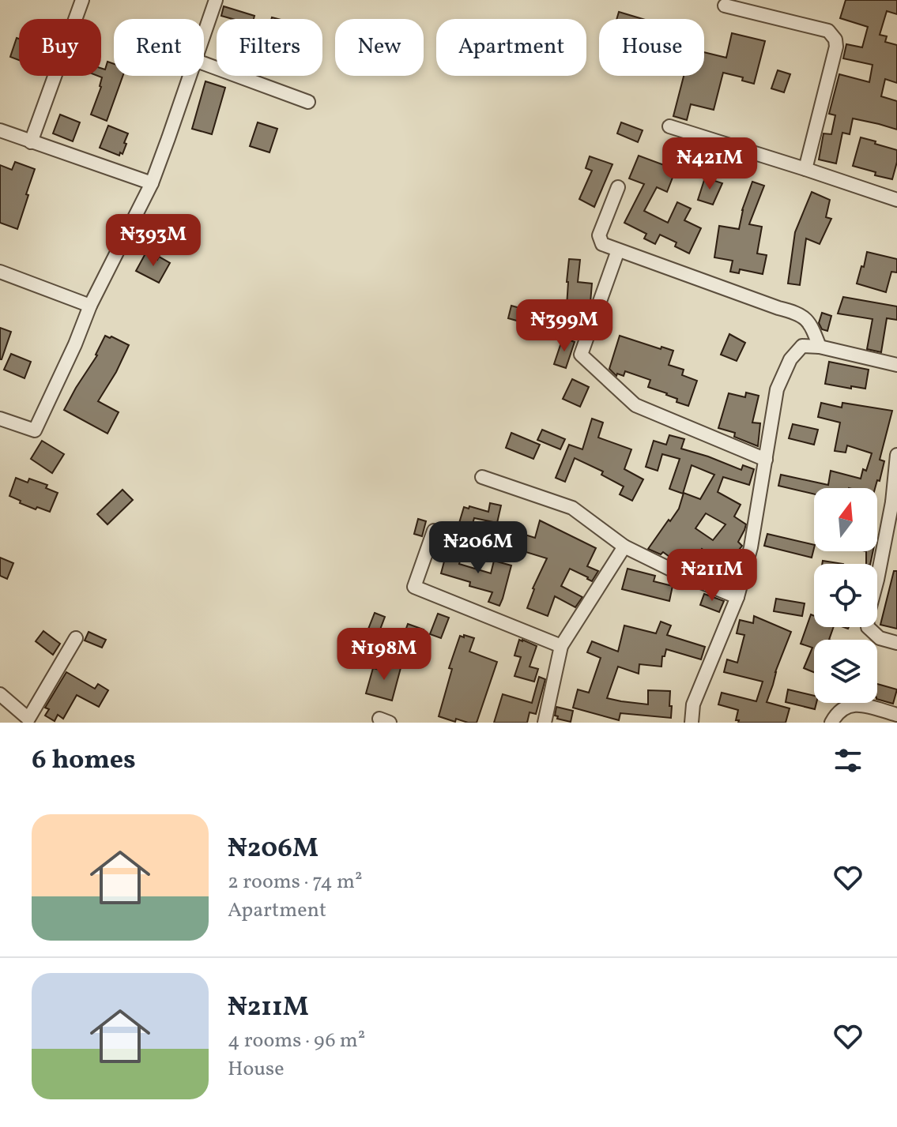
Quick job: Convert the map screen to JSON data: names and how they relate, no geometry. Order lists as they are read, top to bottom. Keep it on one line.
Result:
{"north":"top","page":{"chip":["Buy","Rent","Filters","New","Apartment","House"],"price":["₦421M","₦393M","₦399M","₦206M","₦211M","₦198M"],"heading":"6 homes","list":[{"name":"₦206M","note":"2 rooms · 74 m² · Apartment"},{"name":"₦211M","note":"4 rooms · 96 m² · House"}]}}
